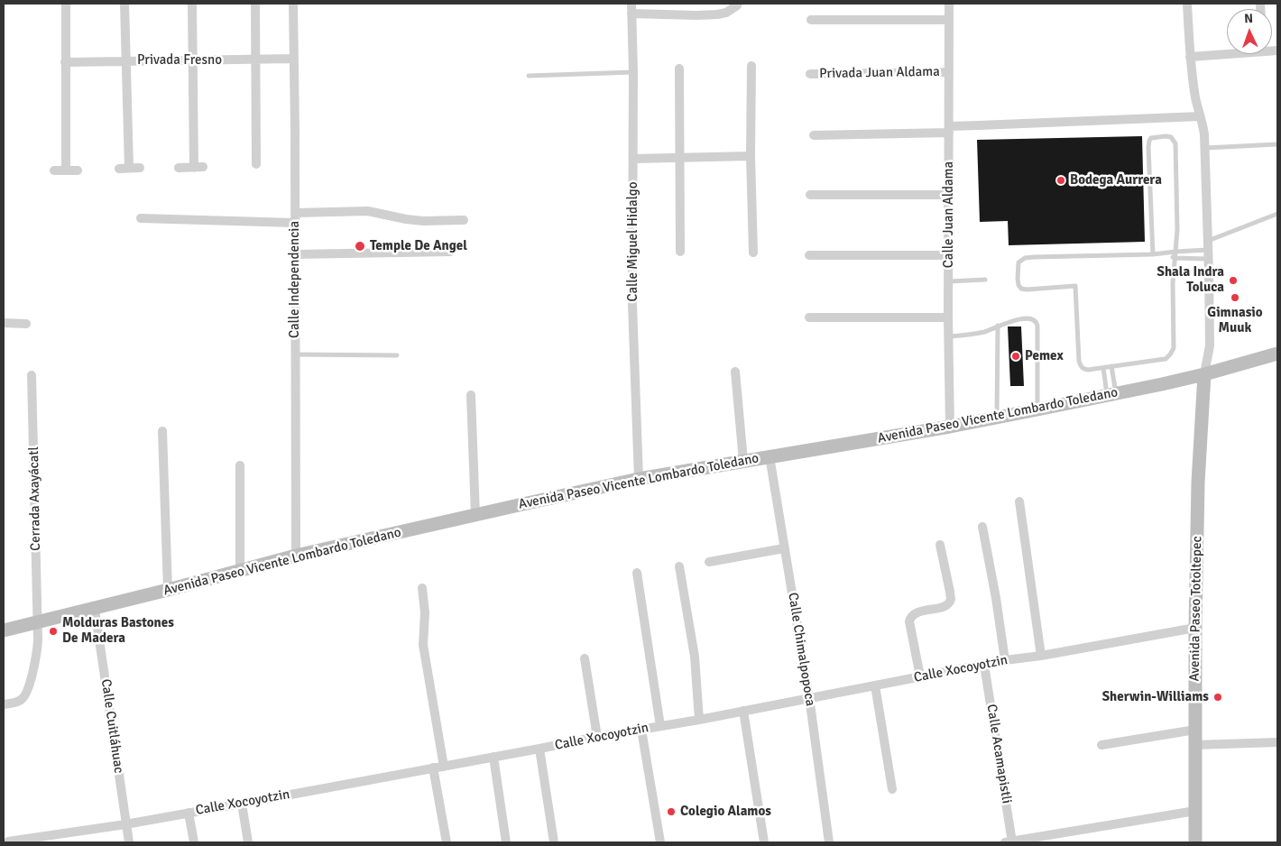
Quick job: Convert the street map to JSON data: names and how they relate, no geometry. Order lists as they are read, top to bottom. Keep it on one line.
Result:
{"streets":{"main road":["Avenida Paseo Vicente Lombardo Toledano","Avenida Paseo Totoltepec"],"street":["Privada Fresno","Privada Juan Aldama","Calle Juan Aldama","Calle Miguel Hidalgo","Calle Independencia","Cerrada Axayácatl","Calle Chimalpopoca","Calle Xocoyotzin","Calle Cuitláhuac","Calle Acamapistli"]},"crossings":[["Privada Fresno","Calle Independencia"],["Privada Juan Aldama","Calle Juan Aldama"],["Calle Juan Aldama","Avenida Paseo Vicente Lombardo Toledano"],["Calle Miguel Hidalgo","Avenida Paseo Vicente Lombardo Toledano"],["Calle Independencia","Avenida Paseo Vicente Lombardo Toledano"],["Avenida Paseo Vicente Lombardo Toledano","Cerrada Axayácatl"],["Avenida Paseo Vicente Lombardo Toledano","Avenida Paseo Totoltepec"],["Avenida Paseo Vicente Lombardo Toledano","Calle Chimalpopoca"],["Avenida Paseo Vicente Lombardo Toledano","Calle Cuitláhuac"],["Avenida Paseo Totoltepec","Calle Xocoyotzin"],["Calle Chimalpopoca","Calle Xocoyotzin"],["Calle Xocoyotzin","Calle Cuitláhuac"],["Calle Xocoyotzin","Calle Acamapistli"]],"places":["Bodega Aurrera","Temple De Angel","Shala Indra Toluca","Gimnasio Muuk","Pemex","Molduras Bastones De Madera","Sherwin-Williams","Colegio Alamos"],"north":"top"}
